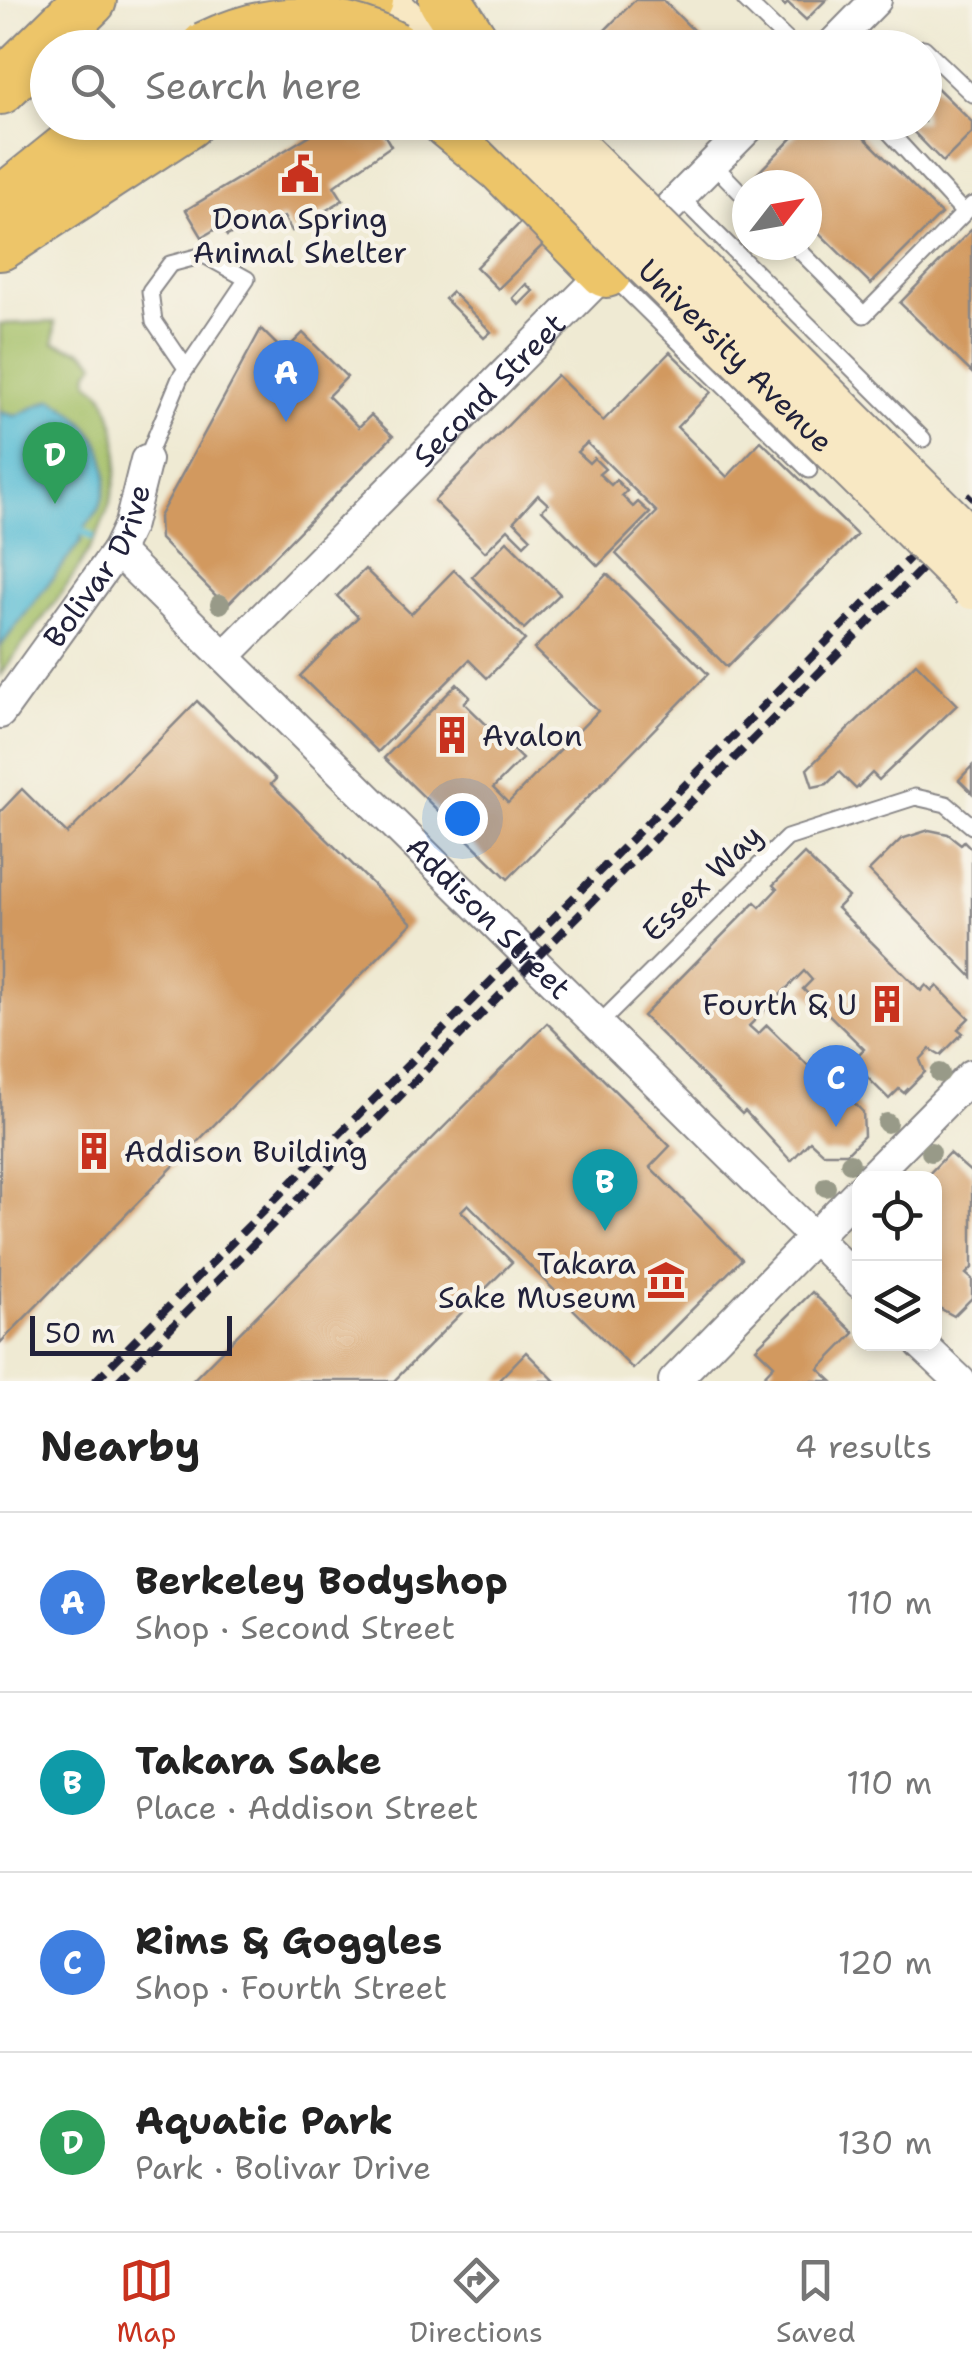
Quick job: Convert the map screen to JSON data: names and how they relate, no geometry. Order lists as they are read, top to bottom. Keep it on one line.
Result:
{"streets":{"main road":["University Avenue"],"street":["Second Street","Bolivar Drive","Addison Street"],"lane":["Essex Way"]},"crossings":[["Second Street","Addison Street"],["Bolivar Drive","Addison Street"],["Essex Way","Addison Street"]],"places":{"public building":["Dona Spring Animal Shelter"],"building":["Avalon","Fourth & U","Addison Building"],"museum":["Takara Sake Museum"]},"scale_bar":"50 m","north":"top right","page":{"search":"Search here","pins":["A","D","C","B"],"scale":"50 m","heading":["Nearby","4 results"],"list":[{"mark":"A","name":"Berkeley Bodyshop","note":"Shop · Second Street","value":"110 m"},{"mark":"B","name":"Takara Sake","note":"Place · Addison Street","value":"110 m"},{"mark":"C","name":"Rims & Goggles","note":"Shop · Fourth Street","value":"120 m"},{"mark":"D","name":"Aquatic Park","note":"Park · Bolivar Drive","value":"130 m"}],"nav":["Map","Directions","Saved"]}}
